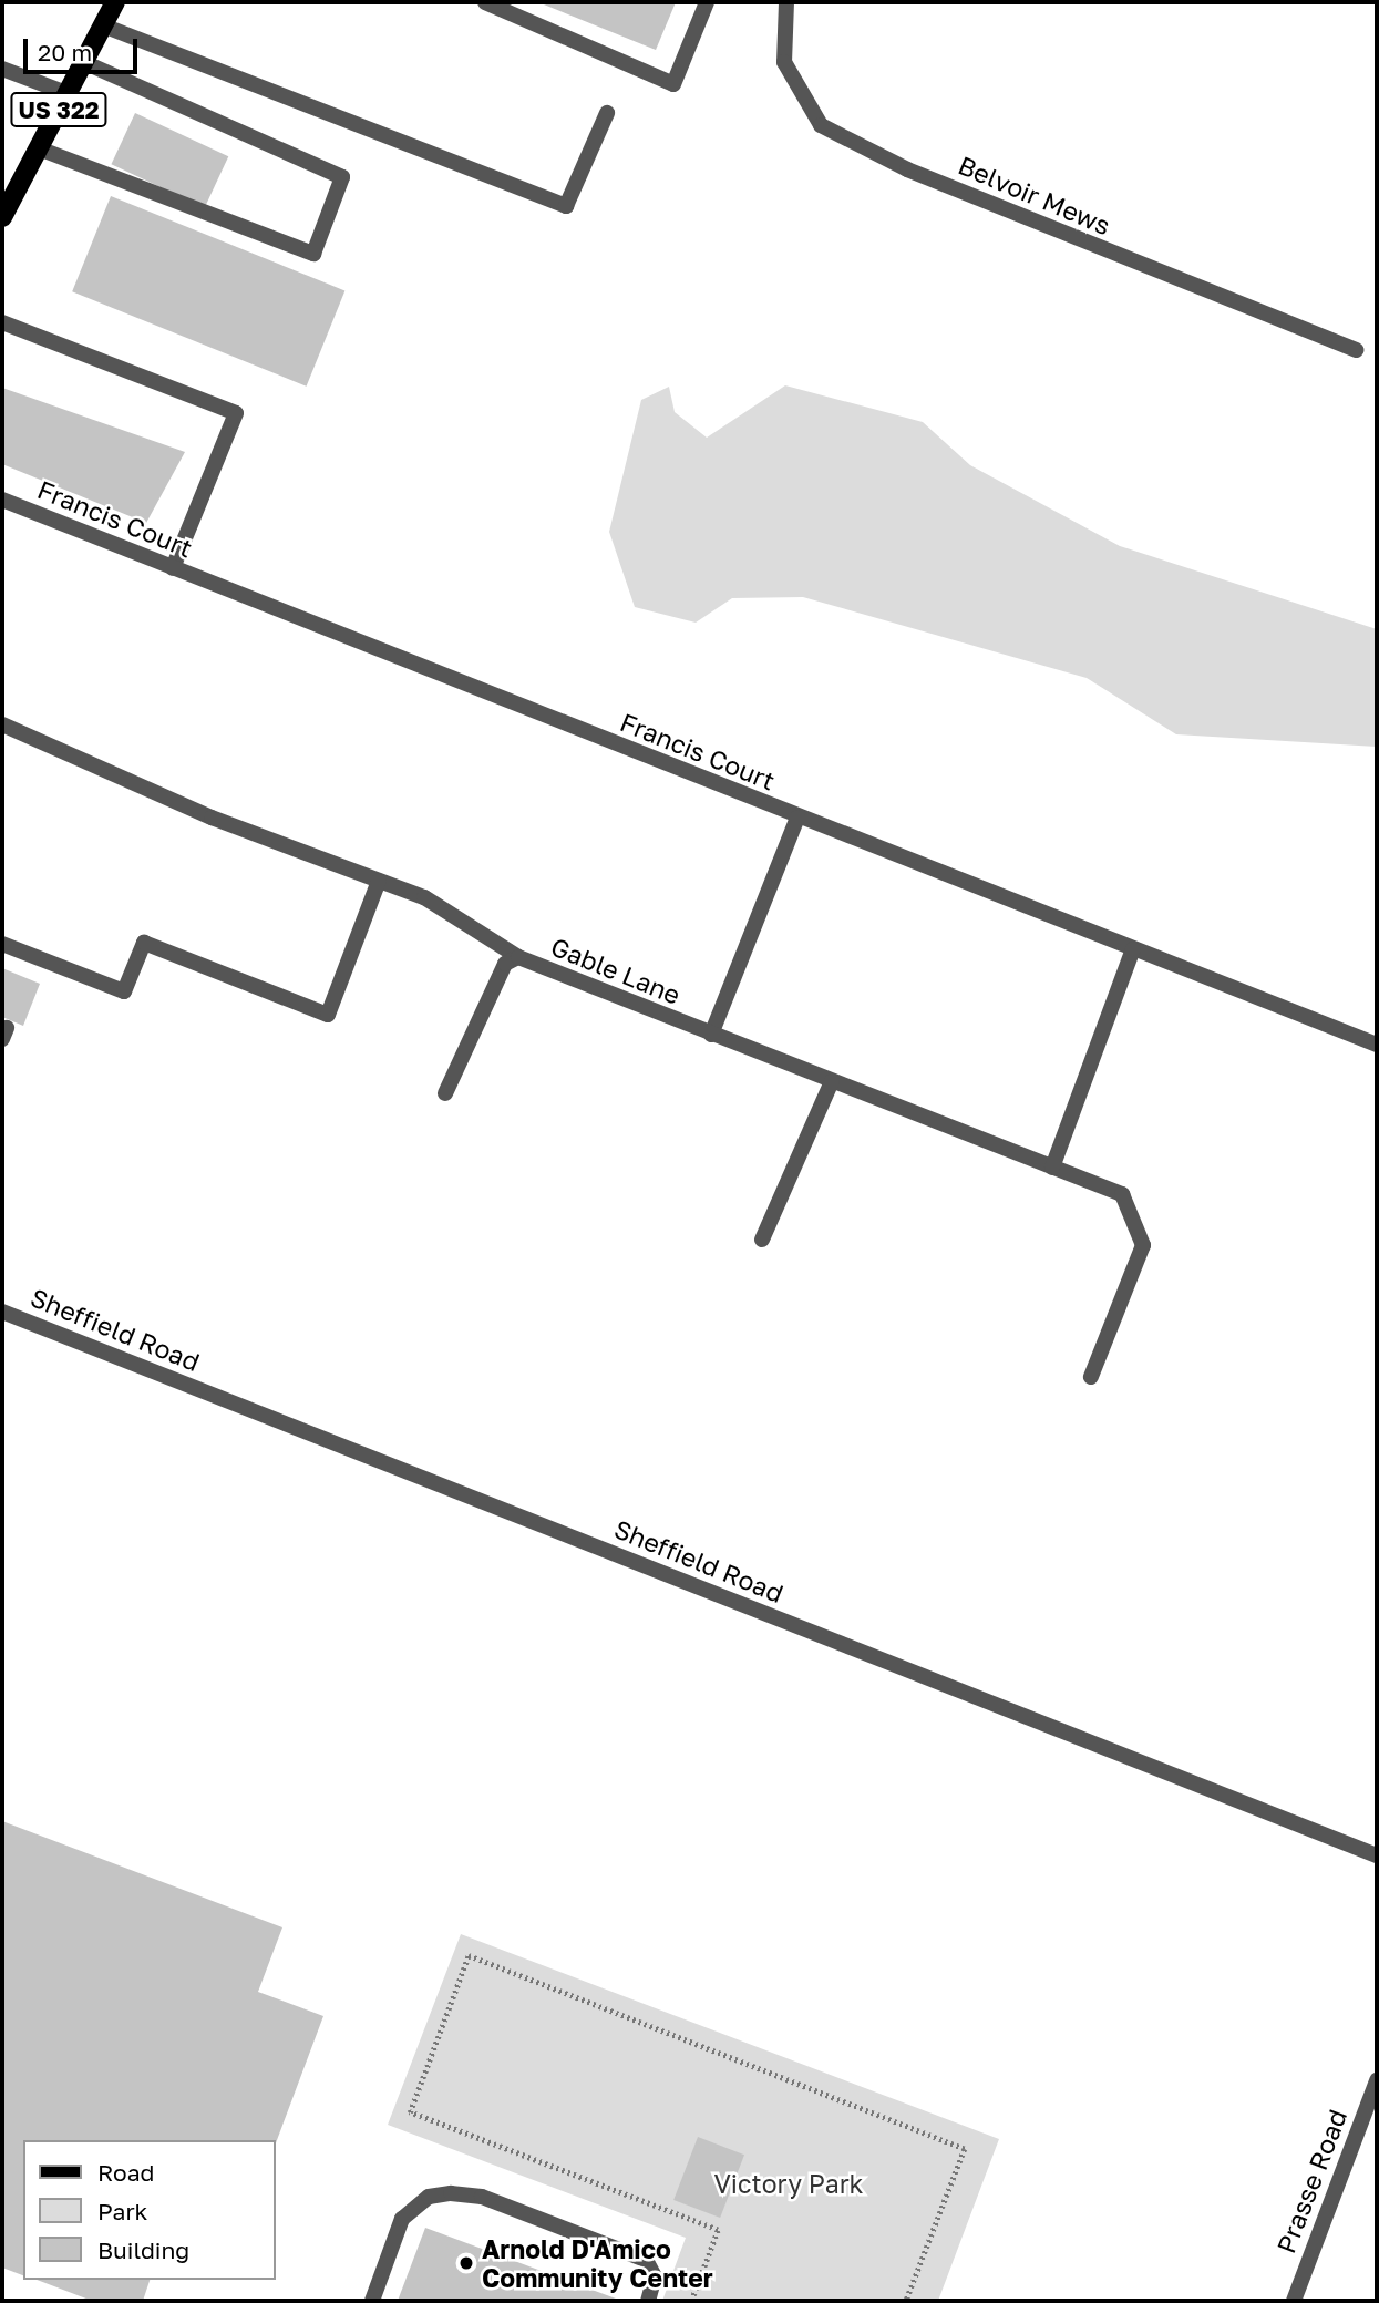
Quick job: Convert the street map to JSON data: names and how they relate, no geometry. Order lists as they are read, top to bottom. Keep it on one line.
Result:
{"streets":{"main road":["US 322"],"street":["Belvoir Mews","Francis Court","Gable Lane","Sheffield Road","Prasse Road"]},"parks":["Victory Park"],"places":["Arnold D'Amico Community Center"],"legend":["Road","Park","Building"],"scale_bar":"20 m"}
